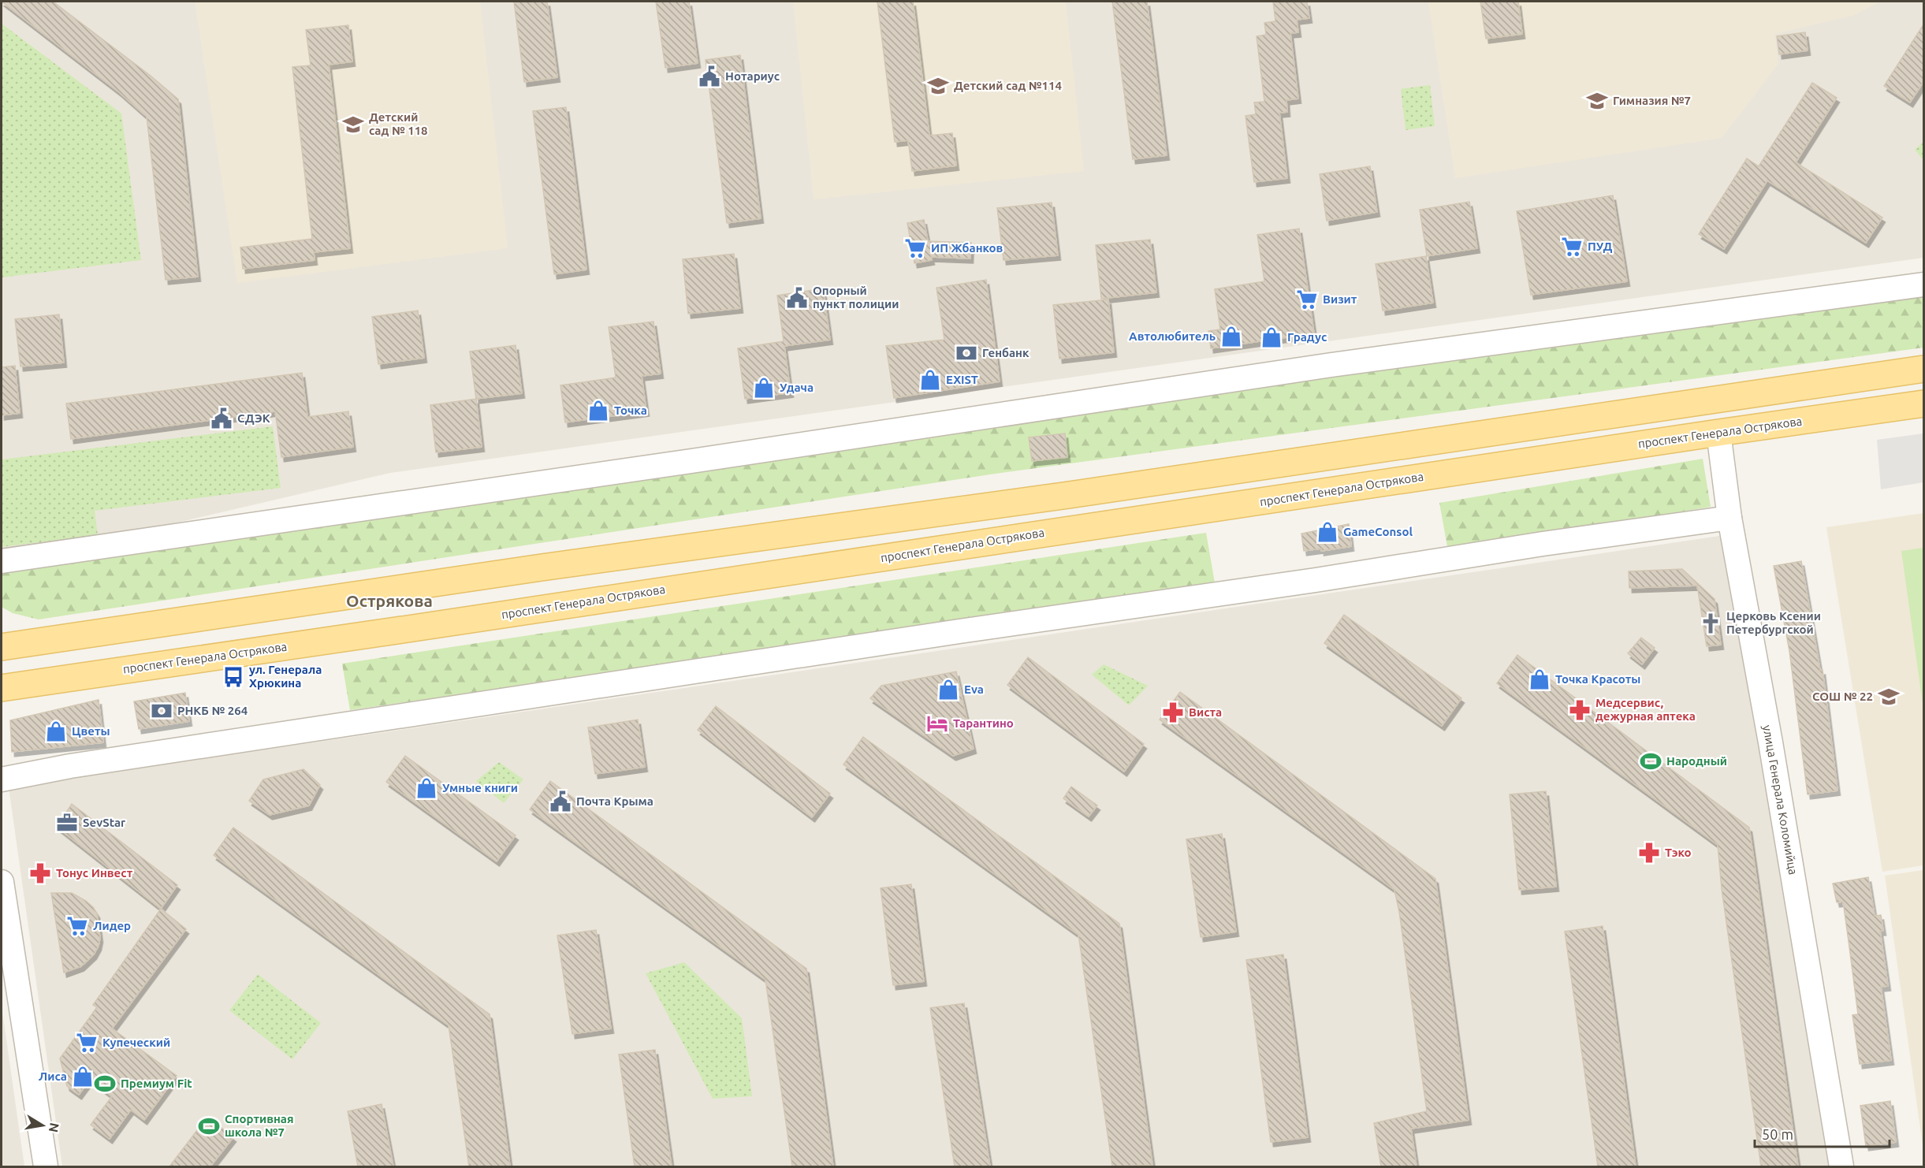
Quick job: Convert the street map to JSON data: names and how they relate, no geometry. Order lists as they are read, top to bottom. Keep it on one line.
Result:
{"streets":{"main road":["проспект Генерала Острякова"],"street":["улица Генерала Коломийца"]},"crossings":[["проспект Генерала Острякова","улица Генерала Коломийца"]],"districts":["Острякова"],"places":{"public building":["Нотариус","Опорный пункт полиции","СДЭК","Почта Крыма"],"school or university":["Детский сад №114","Гимназия №7","Детский сад № 118","СОШ № 22"],"supermarket":["ПУД","ИП Жбанков","Визит","Лидер","Купеческий"],"shop":["Автолюбитель","Градус","EXIST","Удача","Точка","GameConsol","Точка Красоты","Eva","Цветы","Умные книги","Лиса"],"bank":["Генбанк","РНКБ № 264"],"church":["Церковь Ксении Петербургской"],"bus stop":["ул. Генерала Хрюкина"],"pharmacy":["Медсервис, дежурная аптека","Виста","Тэко","Тонус Инвест"],"hotel":["Тарантино"],"sports":["Народный","Премиум Fit","Спортивная школа №7"],"office":["SevStar"]},"scale_bar":"50 m","north":"right"}
